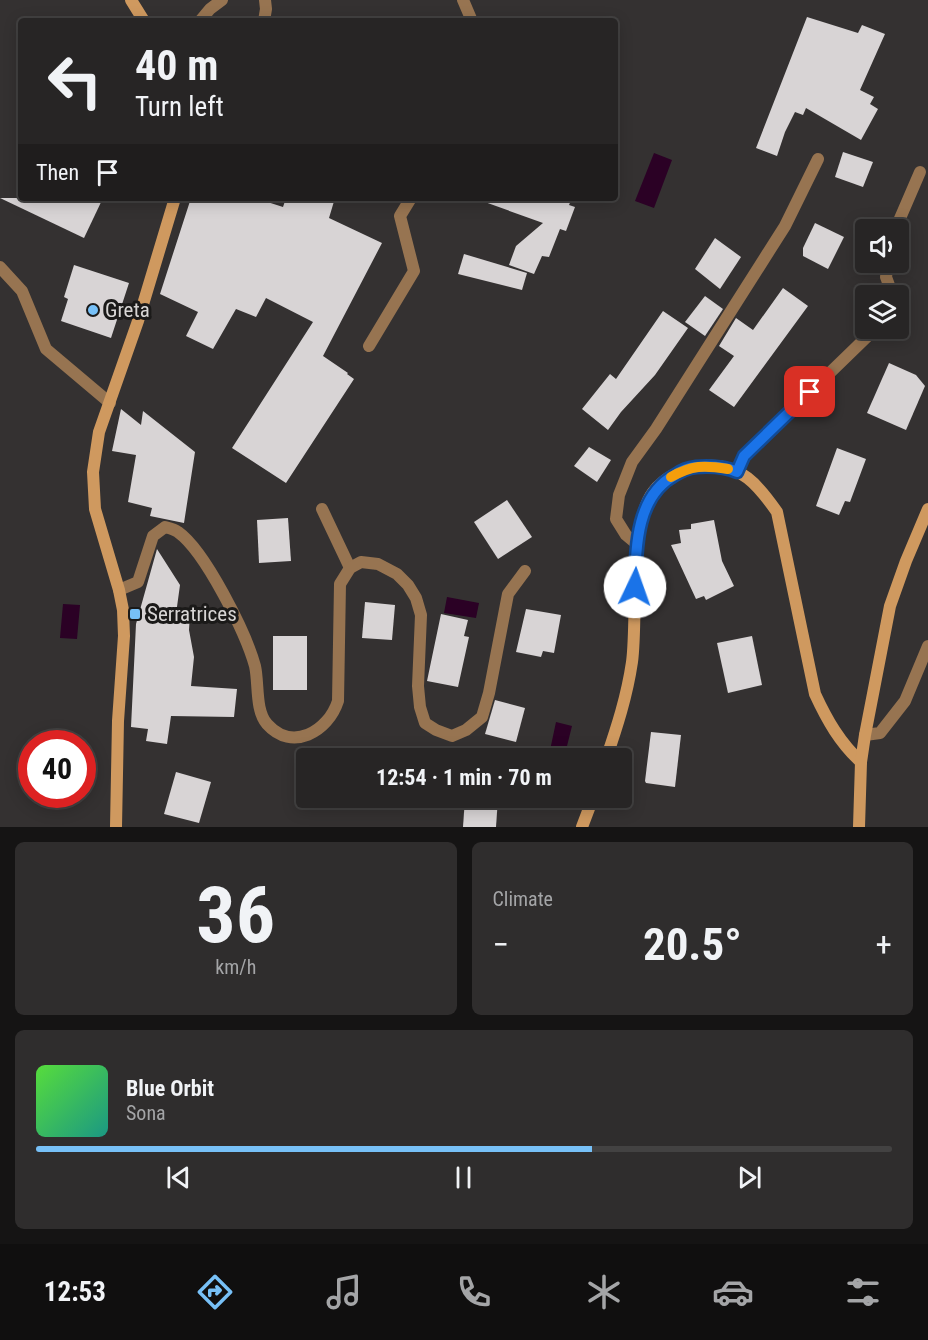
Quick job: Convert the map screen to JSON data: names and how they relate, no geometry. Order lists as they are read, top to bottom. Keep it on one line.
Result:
{"places":{"other":["Greta"],"transit":["Serratrices"]},"page":{"turn":["40 m","Turn left"],"then":"Then","limit":"40","trip":"12:54 · 1 min · 70 m","tile":[["36","km/h"],"Climate"],"heat":["−","20.5°","+"],"song":["Blue Orbit","Sona"],"tabs":"12:53"}}
